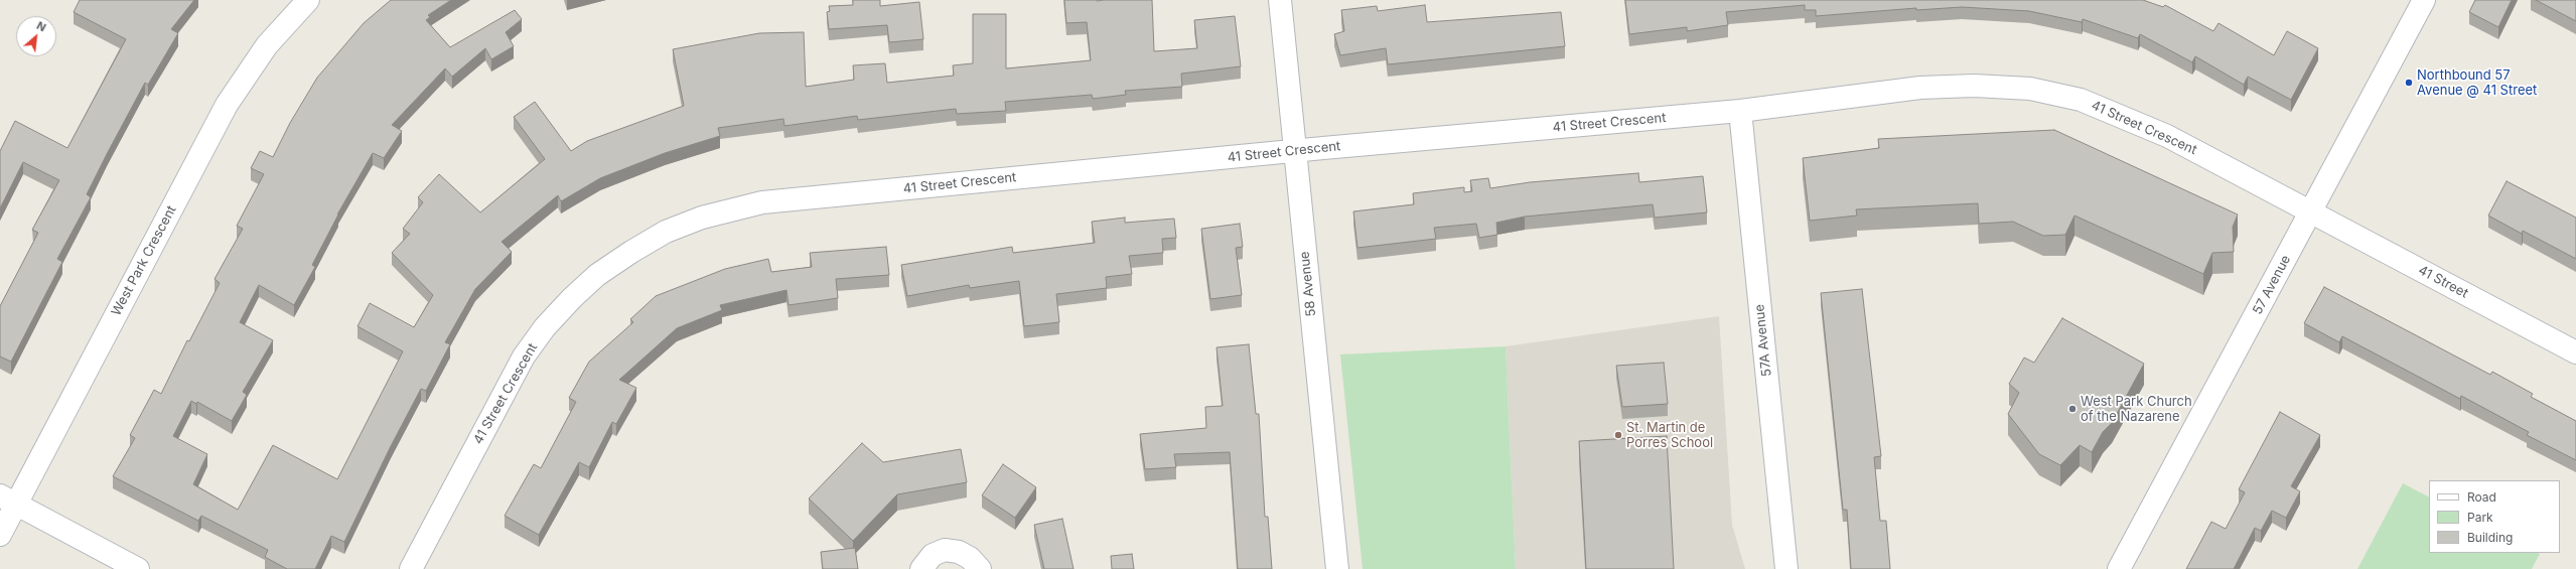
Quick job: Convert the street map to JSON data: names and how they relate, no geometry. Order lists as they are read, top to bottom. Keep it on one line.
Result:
{"streets":{"street":["41 Street Crescent","West Park Crescent","41 Street","58 Avenue","57 Avenue","57A Avenue"]},"crossings":[["41 Street Crescent","41 Street"],["41 Street Crescent","58 Avenue"],["41 Street Crescent","57 Avenue"],["41 Street Crescent","57A Avenue"],["41 Street","57 Avenue"]],"places":["Northbound 57 Avenue @ 41 Street","West Park Church of the Nazarene","St. Martin de Porres School"],"legend":["Road","Park","Building"],"north":"top right"}
